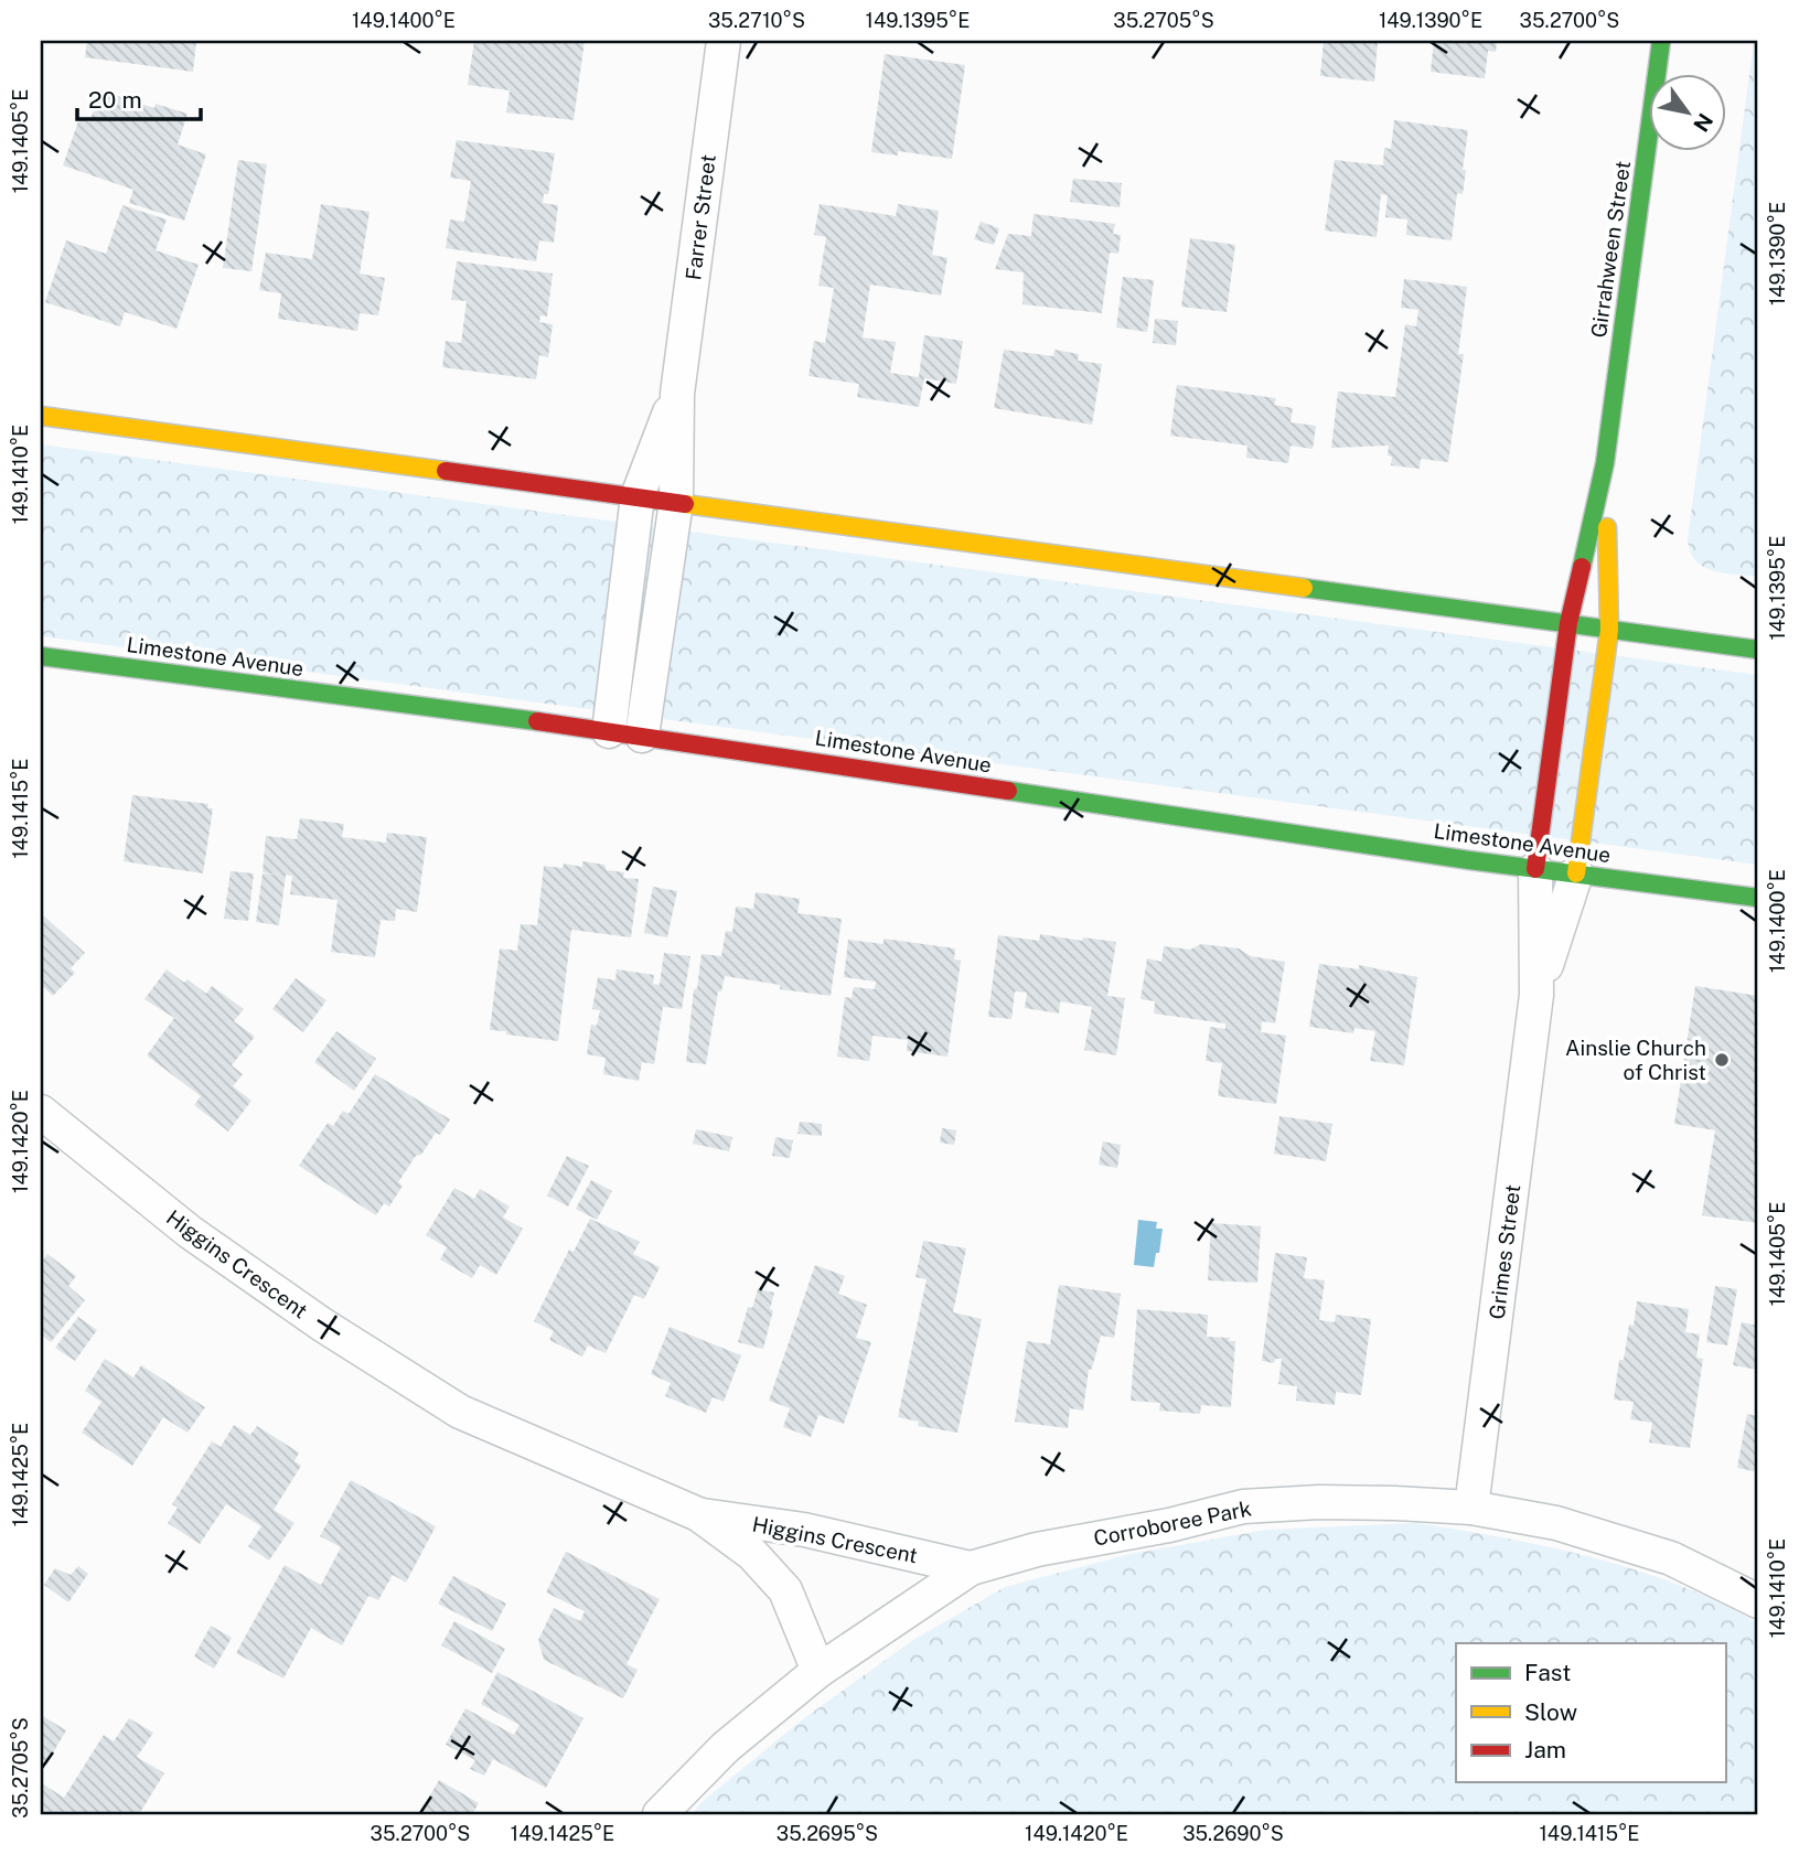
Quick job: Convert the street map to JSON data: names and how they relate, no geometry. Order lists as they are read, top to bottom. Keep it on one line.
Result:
{"streets":{"main road":["Girrahween Street","Limestone Avenue"],"street":["Farrer Street","Grimes Street","Higgins Crescent","Corroboree Park"]},"crossings":[["Farrer Street","Limestone Avenue"],["Girrahween Street","Limestone Avenue"],["Girrahween Street","Grimes Street"],["Limestone Avenue","Grimes Street"],["Grimes Street","Corroboree Park"],["Higgins Crescent","Corroboree Park"]],"places":["Ainslie Church of Christ"],"legend":["Fast","Slow","Jam"],"scale_bar":"20 m","north":"bottom right","coordinates":["149.1400°E","35.2710°S","149.1395°E","35.2705°S","149.1390°E","35.2700°S","149.1405°E","149.1410°E","149.1415°E","149.1420°E","149.1425°E","35.2695°S","35.2690°S"]}
